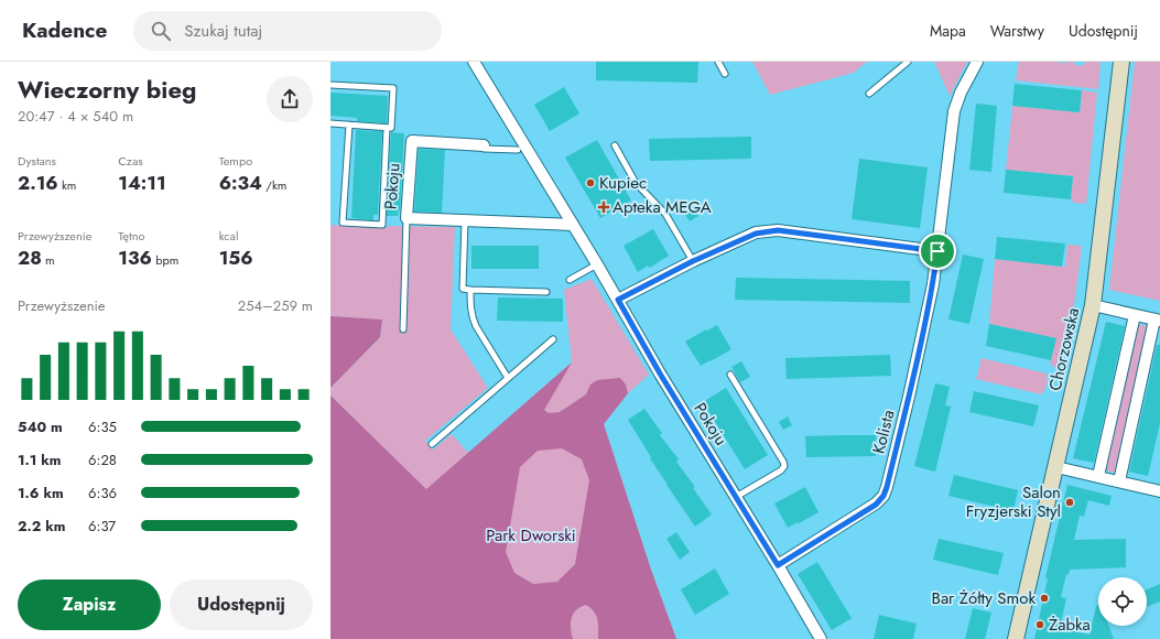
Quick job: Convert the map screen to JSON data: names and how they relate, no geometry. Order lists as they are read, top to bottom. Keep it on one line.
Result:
{"streets":{"street":["Pokoju","Chorzowska","Kolista"]},"crossings":[["Pokoju","Kolista"]],"parks":["Park Dworski"],"places":{"other":["Kupiec","Salon Fryzjerski Styl","Bar Żółty Smok","Żabka"],"health":["Apteka MEGA"]},"page":{"header":"Kadence","search":"Szukaj tutaj","nav":["Mapa","Warstwy","Udostępnij"],"heading":["Wieczorny bieg","20:47 · 4 × 540 m"],"stats":[["Dystans","2.16 km"],["Czas","14:11"],["Tempo","6:34 /km"],["Przewyższenie","28 m"],["Tętno","136 bpm"],["kcal","156"]],"chart":["Przewyższenie","254–259 m"],"list":[{"name":"540 m","note":"6:35"},{"name":"1.1 km","note":"6:28"},{"name":"1.6 km","note":"6:36"},{"name":"2.2 km","note":"6:37"}],"buttons":["Zapisz","Udostępnij"]}}
